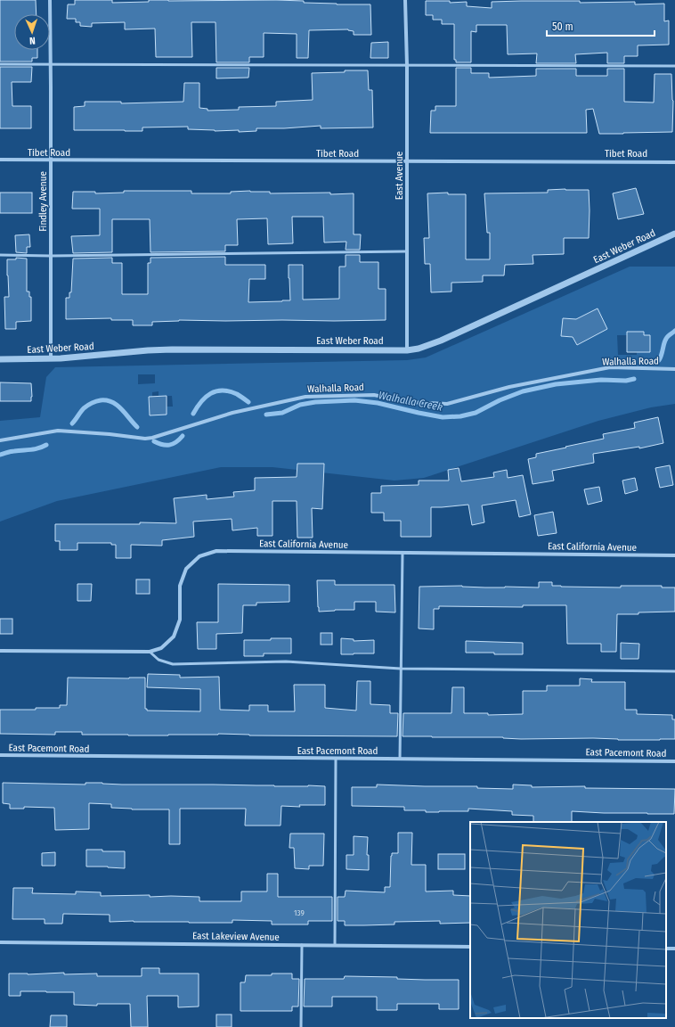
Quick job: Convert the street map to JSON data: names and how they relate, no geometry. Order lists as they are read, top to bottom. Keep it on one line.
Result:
{"streets":{"street":["Tibet Road","East Avenue","Findley Avenue","East Weber Road","Walhalla Road","East California Avenue","East Pacemont Road","East Lakeview Avenue"]},"crossings":[["Tibet Road","East Avenue"],["Tibet Road","Findley Avenue"],["East Avenue","East Weber Road"],["Findley Avenue","East Weber Road"]],"water":["Walhalla Creek"],"house_numbers":["139"],"scale_bar":"50 m","north":"bottom"}
